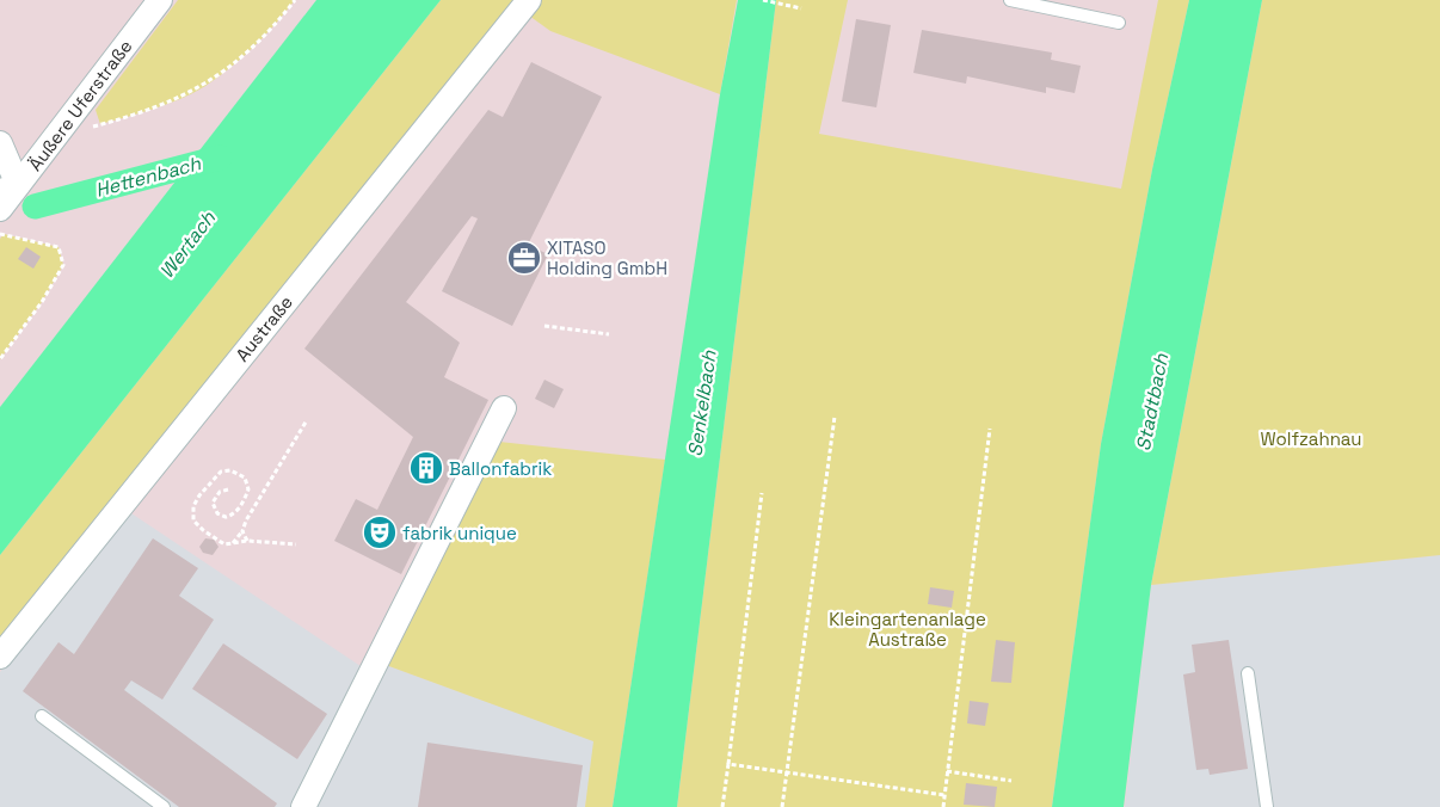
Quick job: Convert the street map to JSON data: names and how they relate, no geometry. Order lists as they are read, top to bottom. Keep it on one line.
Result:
{"streets":{"street":["Äußere Uferstraße","Austraße"]},"water":["Hettenbach","Wertach","Stadtbach","Senkelbach"],"parks":["Wolfzahnau","Kleingartenanlage Austraße"],"places":{"office":["XITASO Holding GmbH"],"building":["Ballonfabrik"],"theatre":["fabrik unique"]}}
